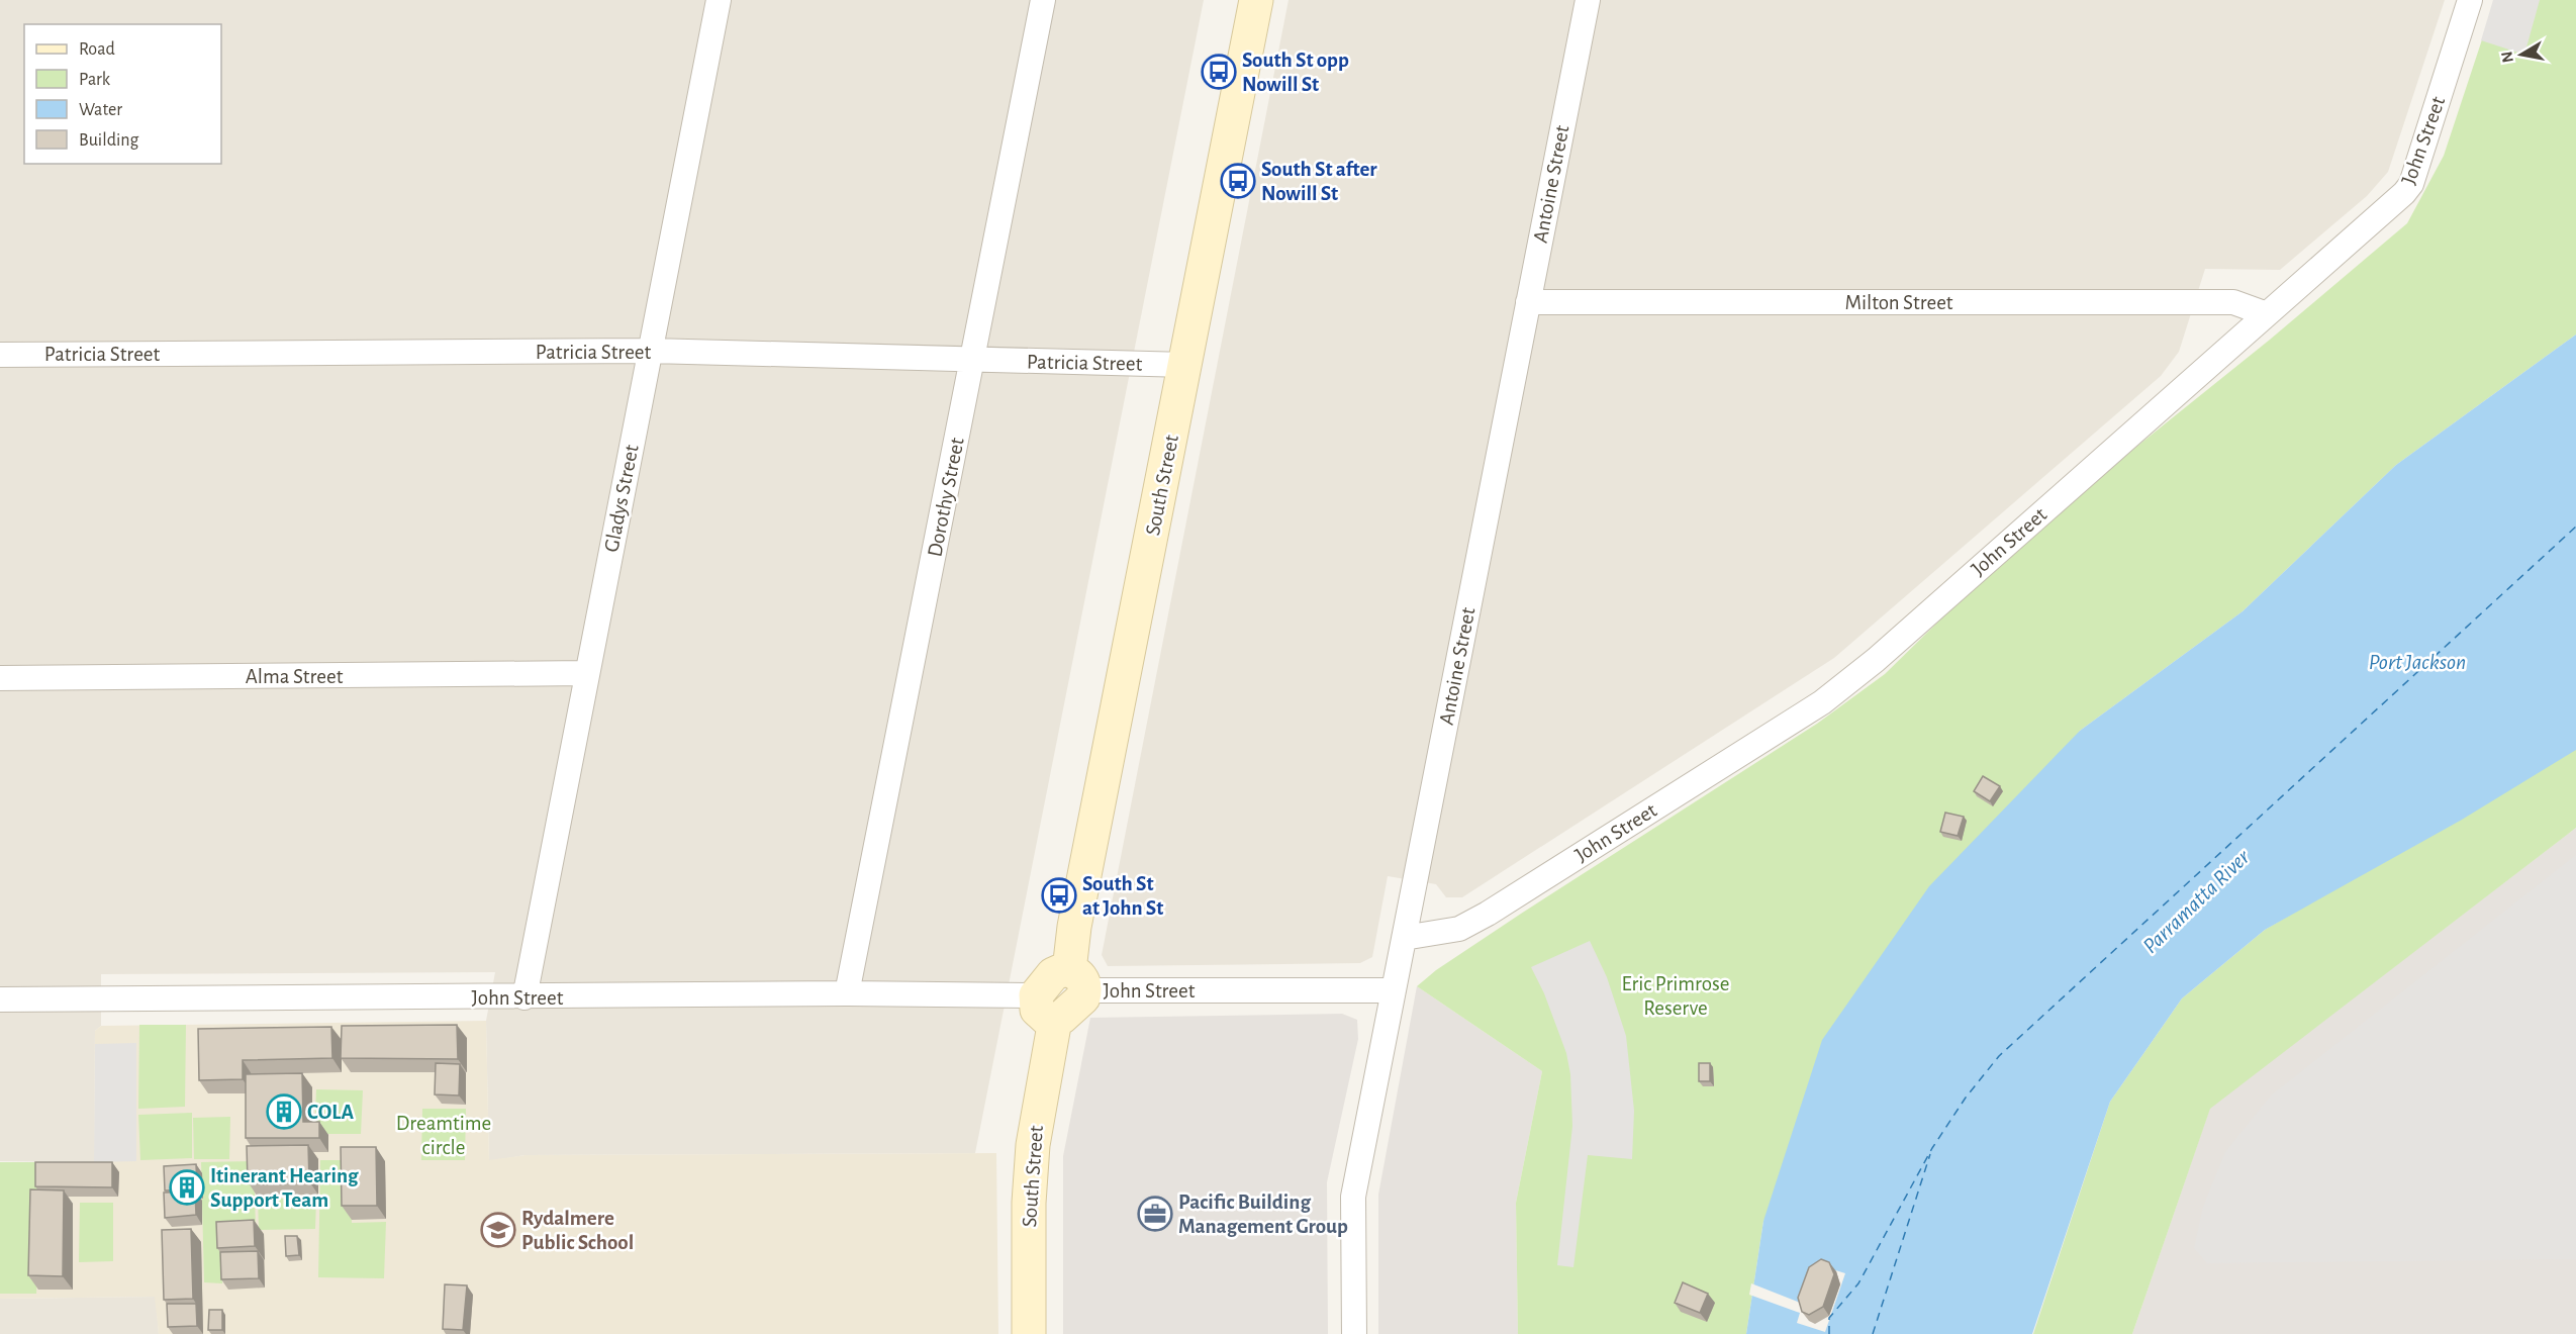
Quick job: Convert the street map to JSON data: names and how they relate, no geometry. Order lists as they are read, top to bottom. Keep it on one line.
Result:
{"streets":{"street":["John Street","Antoine Street","Milton Street","Patricia Street","South Street","Dorothy Street","Gladys Street","Alma Street"]},"crossings":[["John Street","Antoine Street"],["John Street","Milton Street"],["John Street","South Street"],["John Street","Dorothy Street"],["John Street","Gladys Street"],["Antoine Street","Milton Street"],["Patricia Street","South Street"],["Patricia Street","Dorothy Street"],["Patricia Street","Gladys Street"],["Gladys Street","Alma Street"]],"water":["Port Jackson","Parramatta River"],"parks":["Eric Primrose Reserve","Dreamtime circle"],"places":{"bus stop":["South St opp Nowill St","South St after Nowill St","South St at John St"],"building":["COLA","Itinerant Hearing Support Team"],"office":["Pacific Building Management Group"],"school or university":["Rydalmere Public School"]},"legend":["Road","Park","Water","Building"],"north":"left"}
